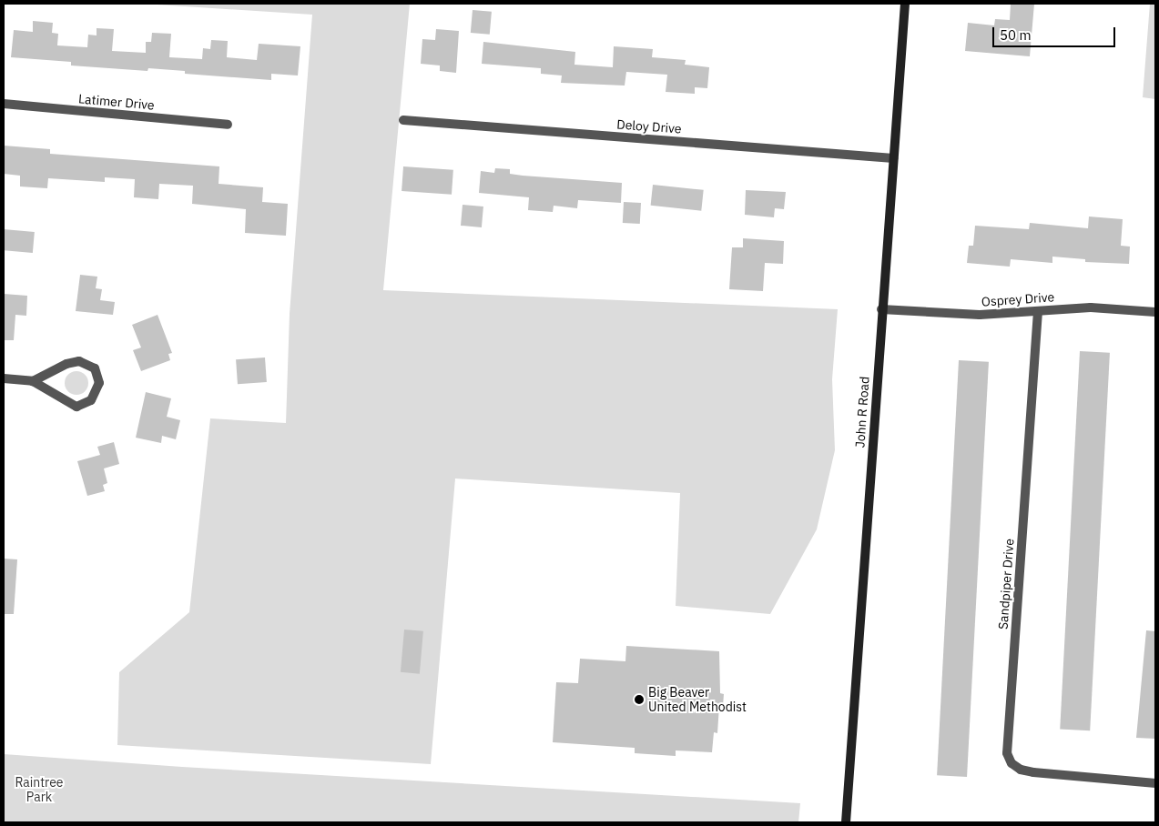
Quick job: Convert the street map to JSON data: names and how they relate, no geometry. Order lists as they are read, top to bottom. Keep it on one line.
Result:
{"streets":{"main road":["John R Road"],"street":["Latimer Drive","Deloy Drive","Osprey Drive","Sandpiper Drive"]},"crossings":[["Deloy Drive","John R Road"],["Osprey Drive","John R Road"],["Osprey Drive","Sandpiper Drive"]],"parks":["Raintree Park"],"places":["Big Beaver United Methodist"],"scale_bar":"50 m"}
